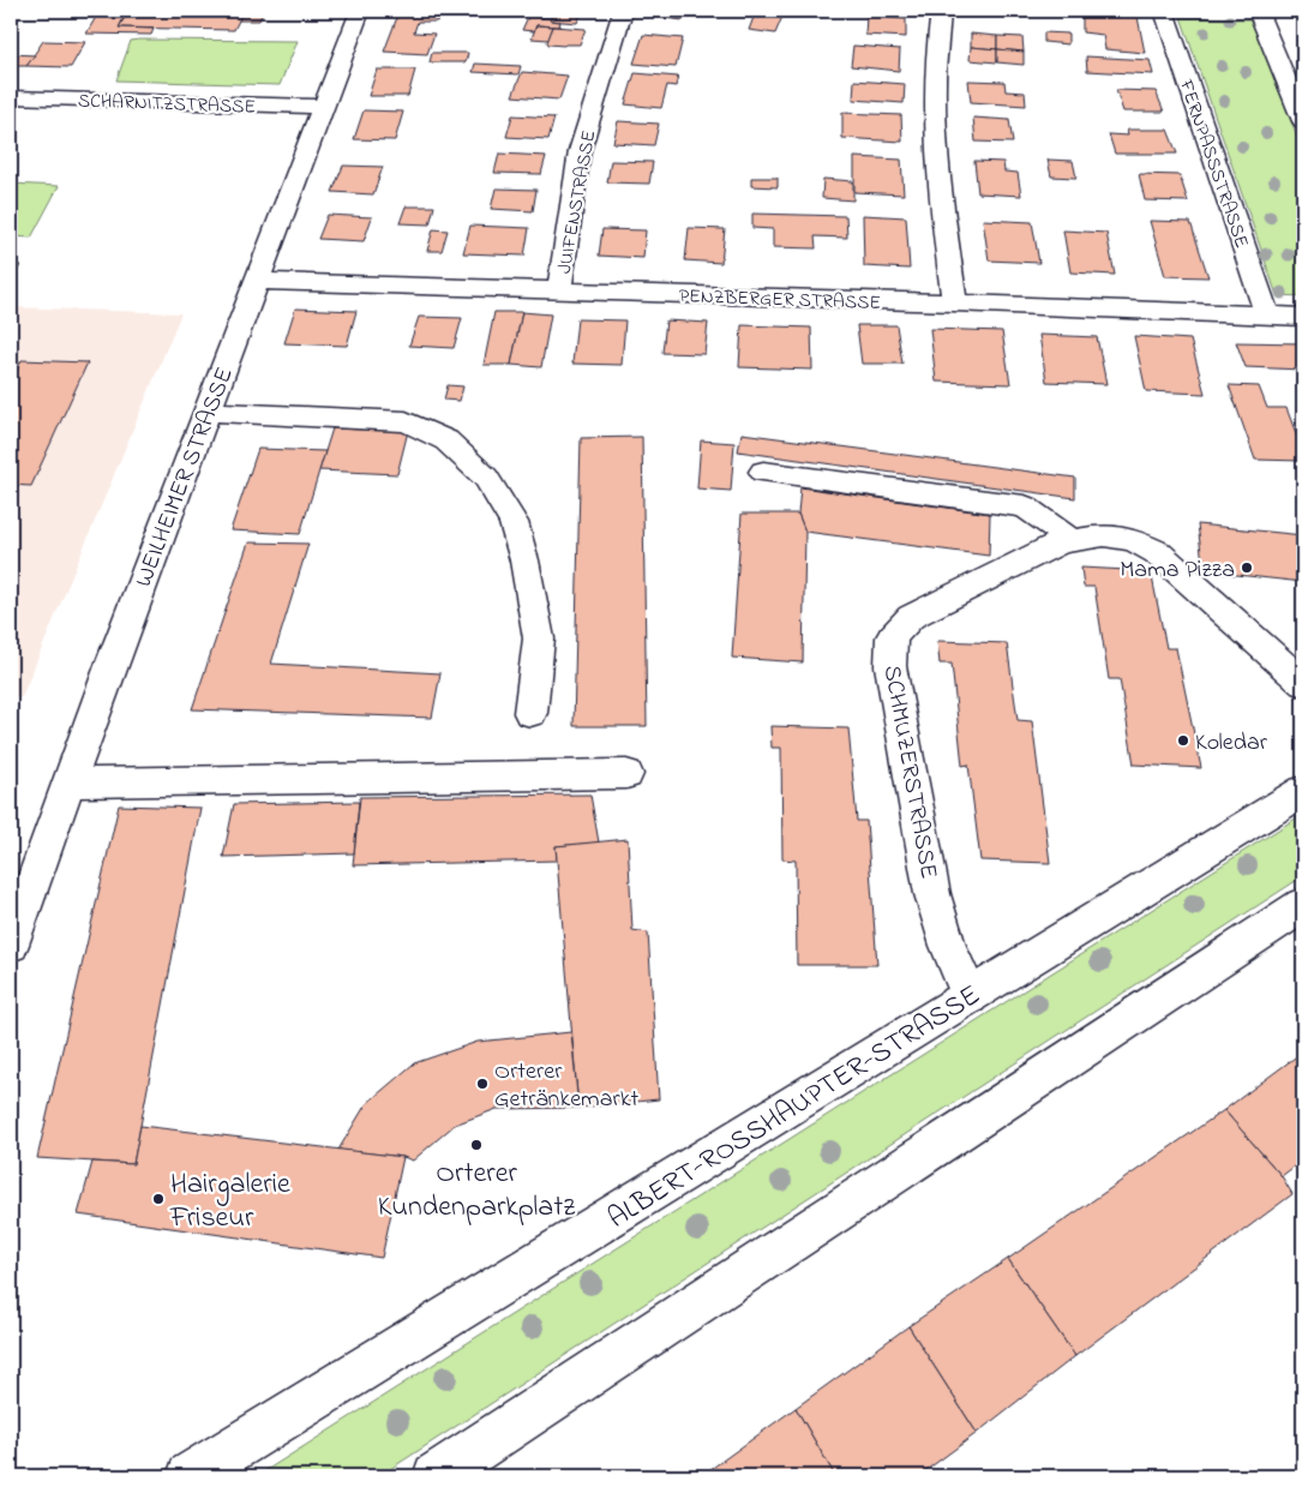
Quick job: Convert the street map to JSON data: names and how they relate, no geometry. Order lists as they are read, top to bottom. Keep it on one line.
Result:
{"streets":{"street":["SCHARNITZSTRASSE","FERNPASSSTRASSE","JUIFENSTRASSE","PENZBERGER STRASSE","WEILHEIMER STRASSE","SCHMUZERSTRASSE","ALBERT-ROSSHAUPTER-STRASSE"]},"crossings":[["SCHARNITZSTRASSE","WEILHEIMER STRASSE"],["FERNPASSSTRASSE","PENZBERGER STRASSE"],["JUIFENSTRASSE","PENZBERGER STRASSE"],["PENZBERGER STRASSE","WEILHEIMER STRASSE"],["SCHMUZERSTRASSE","ALBERT-ROSSHAUPTER-STRASSE"]],"places":["Mama Pizza","Koledar","Orterer Getränkemarkt","Orterer Kundenparkplatz","Hairgalerie Friseur"]}
